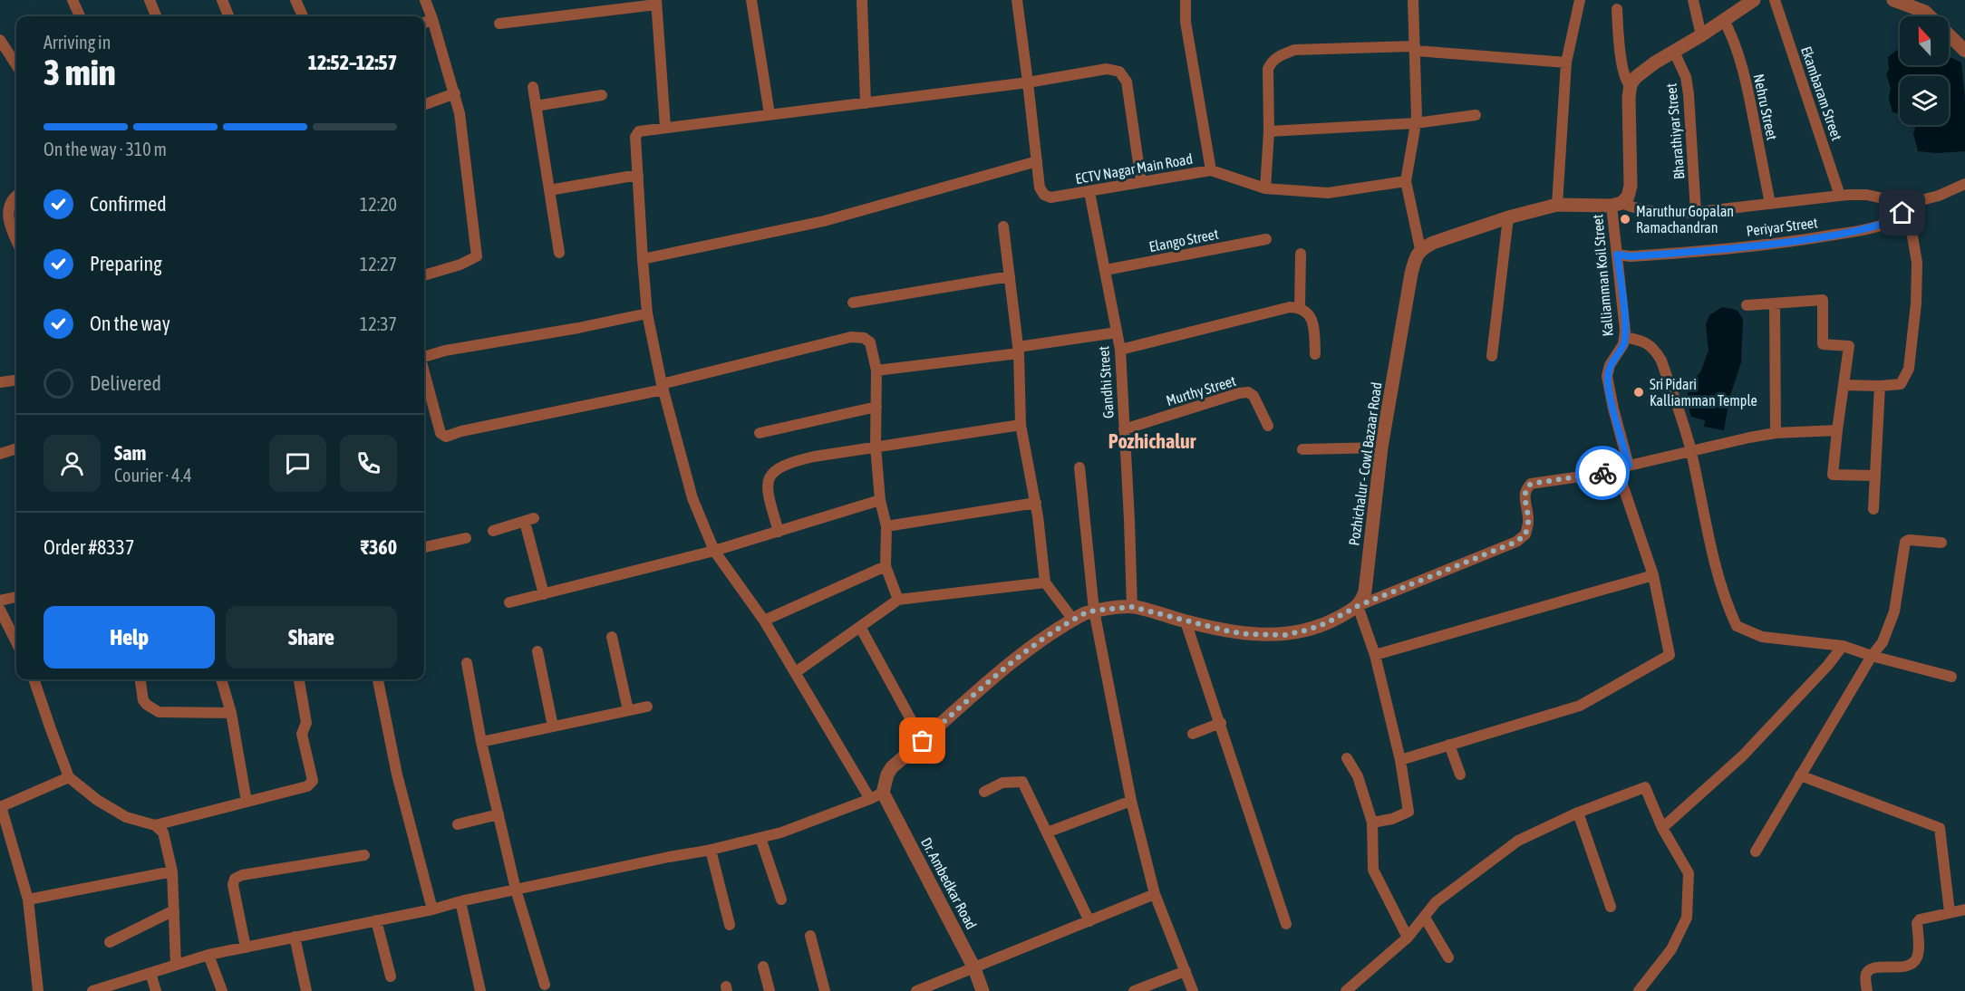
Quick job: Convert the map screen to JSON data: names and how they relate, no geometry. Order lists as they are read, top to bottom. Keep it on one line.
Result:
{"streets":{"street":["Ekambaram Street","Nehru Street","Bharathiyar Street","ECTV Nagar Main Road","Periyar Street","Elango Street","Kalliamman Koil Street","Gandhi Street","Murthy Street","Pozhichalur - Cowl Bazaar Road","Dr. Ambedkar Road"]},"crossings":[["ECTV Nagar Main Road","Gandhi Street"],["Periyar Street","Kalliamman Koil Street"],["Elango Street","Gandhi Street"],["Gandhi Street","Murthy Street"]],"districts":["Pozhichalur"],"places":["Maruthur Gopalan Ramachandran","Sri Pidari Kalliamman Temple"],"north":"top","page":{"heading":["3 min","Arriving in","12:52–12:57"],"panel":["Sam","Courier · 4.4","Order #8337","₹360"],"bar":"On the way · 310 m","list":[["Confirmed","12:20"],["Preparing","12:27"],["On the way","12:37"],"Delivered"],"buttons":["Help","Share"]}}
